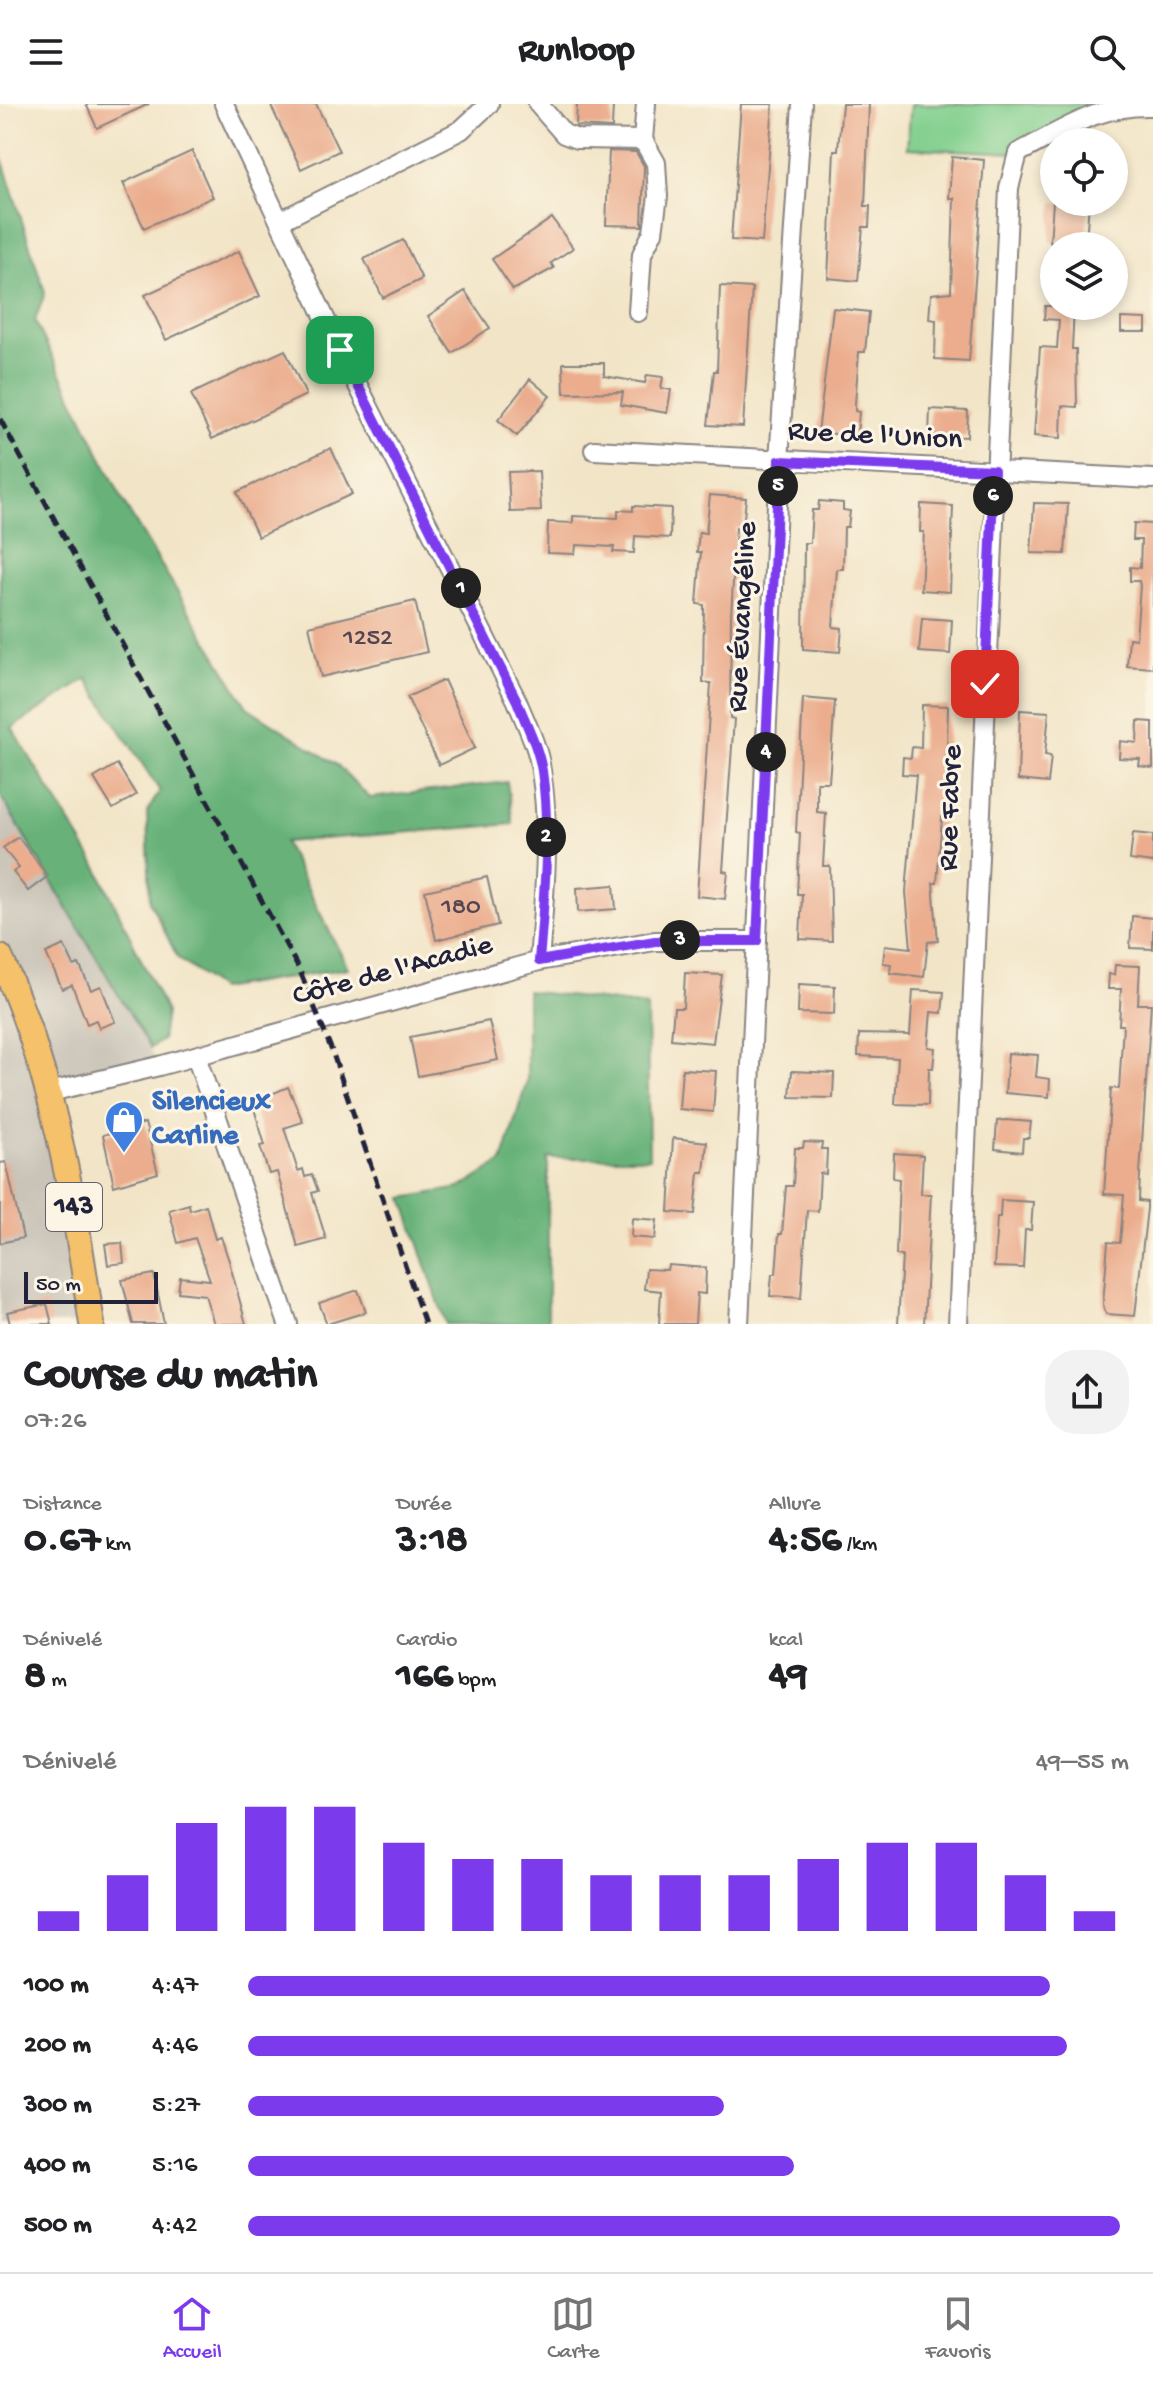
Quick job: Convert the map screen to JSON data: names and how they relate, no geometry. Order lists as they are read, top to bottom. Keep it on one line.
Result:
{"streets":{"main road":["143"],"street":["Rue de l'Union","Rue Évangéline","Rue Fabre","Côte de l'Acadie"]},"crossings":[["Rue de l'Union","Rue Évangéline"],["Rue de l'Union","Rue Fabre"],["Rue Évangéline","Côte de l'Acadie"],["Côte de l'Acadie","143"]],"places":{"shop":["Silencieux Carline"]},"house_numbers":["1252","180"],"scale_bar":"50 m","page":{"header":"Runloop","pins":["5","6","1","4","2","3"],"scale":"50 m","heading":["Course du matin","07:26"],"stats":[["Distance","0.67 km"],["Durée","3:18"],["Allure","4:56 /km"],["Dénivelé","8 m"],["Cardio","166 bpm"],["kcal","49"]],"chart":["Dénivelé","49–55 m"],"list":[{"name":"100 m","note":"4:47"},{"name":"200 m","note":"4:46"},{"name":"300 m","note":"5:27"},{"name":"400 m","note":"5:16"},{"name":"500 m","note":"4:42"}],"tabs":["Accueil","Carte","Favoris"]}}
